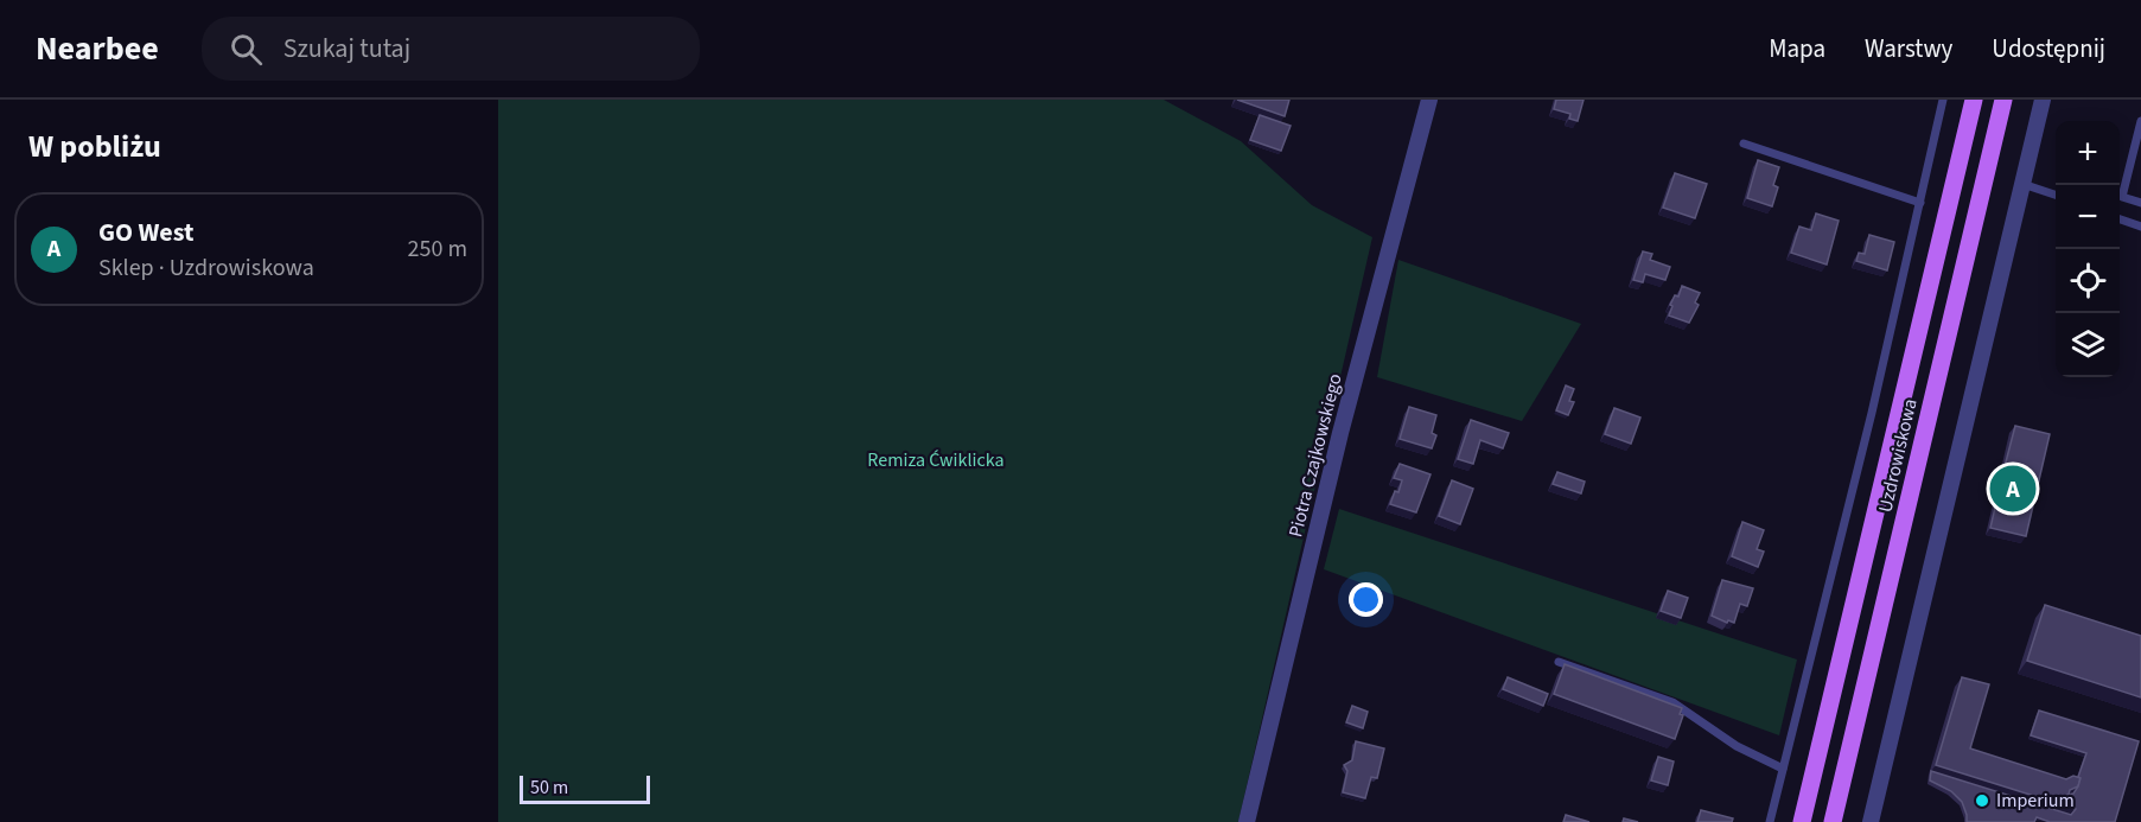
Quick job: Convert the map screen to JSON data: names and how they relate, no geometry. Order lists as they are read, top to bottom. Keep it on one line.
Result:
{"streets":{"main road":["Uzdrowiskowa"],"street":["Piotra Czajkowskiego"]},"parks":["Remiza Ćwiklicka"],"places":["Imperium"],"scale_bar":"50 m","page":{"header":"Nearbee","search":"Szukaj tutaj","nav":["Mapa","Warstwy","Udostępnij"],"heading":"W pobliżu","map_buttons":["+","−"],"list":[{"mark":"A","name":"GO West","note":"Sklep · Uzdrowiskowa","value":"250 m"}],"pins":"A","scale":"50 m"}}
